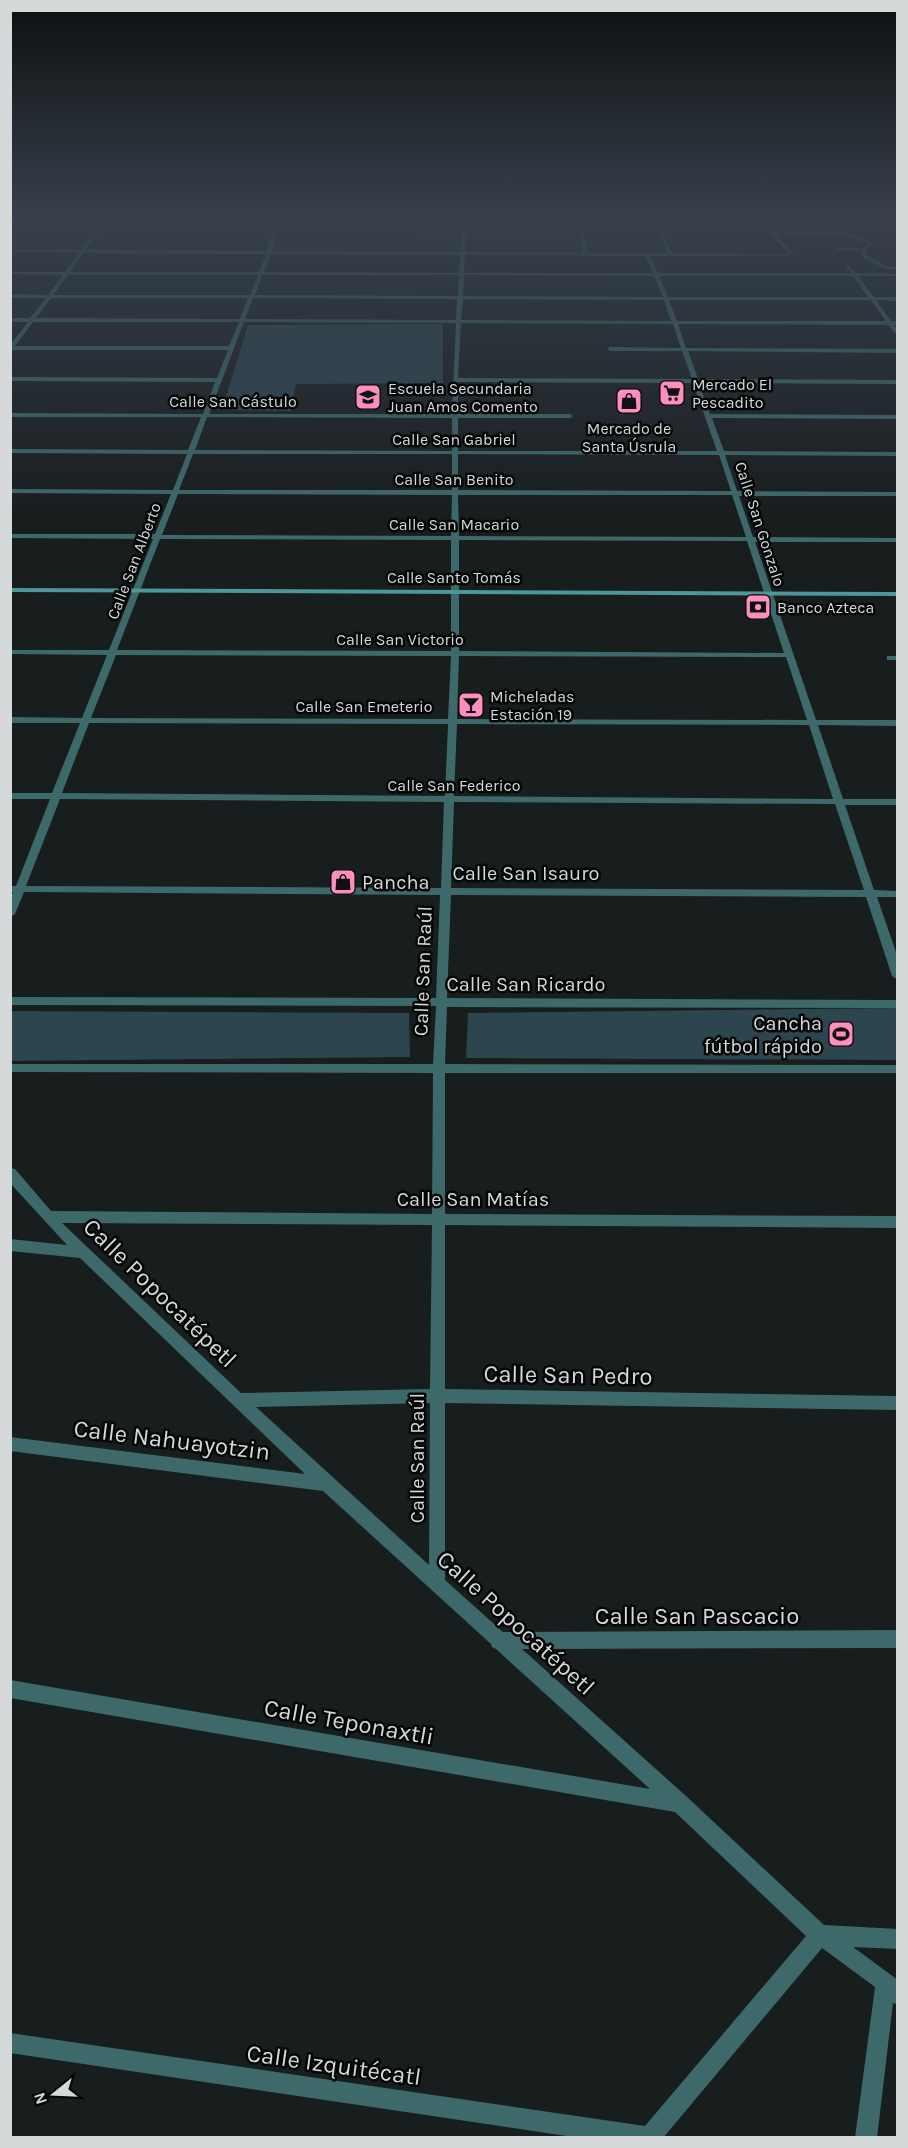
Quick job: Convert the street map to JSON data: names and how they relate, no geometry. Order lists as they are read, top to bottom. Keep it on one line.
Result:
{"streets":{"street":["Calle San Cástulo","Calle San Gabriel","Calle San Benito","Calle San Macario","Calle San Gonzalo","Calle San Alberto","Calle Santo Tomás","Calle San Victorio","Calle San Emeterio","Calle San Federico","Calle San Isauro","Calle San Raúl","Calle San Ricardo","Calle San Matías","Calle Popocatépetl","Calle San Pedro","Calle Nahuayotzin","Calle San Pascacio","Calle Teponaxtli","Calle Izquitécatl"]},"crossings":[["Calle San Cástulo","Calle San Alberto"],["Calle San Cástulo","Calle San Raúl"],["Calle San Gabriel","Calle San Gonzalo"],["Calle San Gabriel","Calle San Alberto"],["Calle San Gabriel","Calle San Raúl"],["Calle San Benito","Calle San Gonzalo"],["Calle San Benito","Calle San Alberto"],["Calle San Benito","Calle San Raúl"],["Calle San Macario","Calle San Gonzalo"],["Calle San Macario","Calle San Alberto"],["Calle San Macario","Calle San Raúl"],["Calle San Gonzalo","Calle Santo Tomás"],["Calle San Gonzalo","Calle San Victorio"],["Calle San Gonzalo","Calle San Emeterio"],["Calle San Gonzalo","Calle San Federico"],["Calle San Gonzalo","Calle San Isauro"],["Calle San Alberto","Calle Santo Tomás"],["Calle San Alberto","Calle San Victorio"],["Calle San Alberto","Calle San Emeterio"],["Calle San Alberto","Calle San Federico"],["Calle San Alberto","Calle San Isauro"],["Calle Santo Tomás","Calle San Raúl"],["Calle San Victorio","Calle San Raúl"],["Calle San Emeterio","Calle San Raúl"],["Calle San Federico","Calle San Raúl"],["Calle San Isauro","Calle San Raúl"],["Calle San Raúl","Calle San Ricardo"],["Calle San Raúl","Calle San Matías"],["Calle San Raúl","Calle Popocatépetl"],["Calle San Raúl","Calle San Pedro"],["Calle San Matías","Calle Popocatépetl"],["Calle Popocatépetl","Calle San Pedro"],["Calle Popocatépetl","Calle Nahuayotzin"],["Calle Popocatépetl","Calle San Pascacio"],["Calle Popocatépetl","Calle Teponaxtli"]],"places":{"supermarket":["Mercado El Pescadito"],"school or university":["Escuela Secundaria Juan Amos Comento"],"shop":["Mercado de Santa Úsrula","Pancha"],"bank":["Banco Azteca"],"bar":["Micheladas Estación 19"],"sports":["Cancha fútbol rápido"]},"north":"left"}
